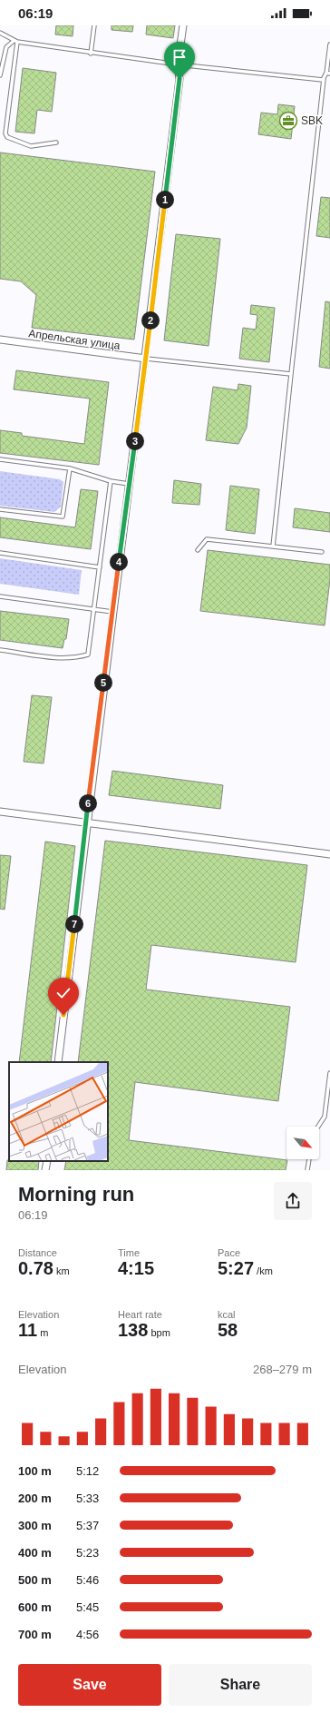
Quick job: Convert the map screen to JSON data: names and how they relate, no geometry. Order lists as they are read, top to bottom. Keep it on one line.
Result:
{"streets":{"street":["Апрельская улица"]},"places":{"office":["SBK"]},"north":"bottom right","page":{"status":"06:19","pins":["1","2","3","4","5","6","7"],"heading":["Morning run","06:19"],"stats":[["Distance","0.78 km"],["Time","4:15"],["Pace","5:27 /km"],["Elevation","11 m"],["Heart rate","138 bpm"],["kcal","58"]],"chart":["Elevation","268–279 m"],"list":[{"name":"100 m","note":"5:12"},{"name":"200 m","note":"5:33"},{"name":"300 m","note":"5:37"},{"name":"400 m","note":"5:23"},{"name":"500 m","note":"5:46"},{"name":"600 m","note":"5:45"},{"name":"700 m","note":"4:56"}],"buttons":["Save","Share"]}}
